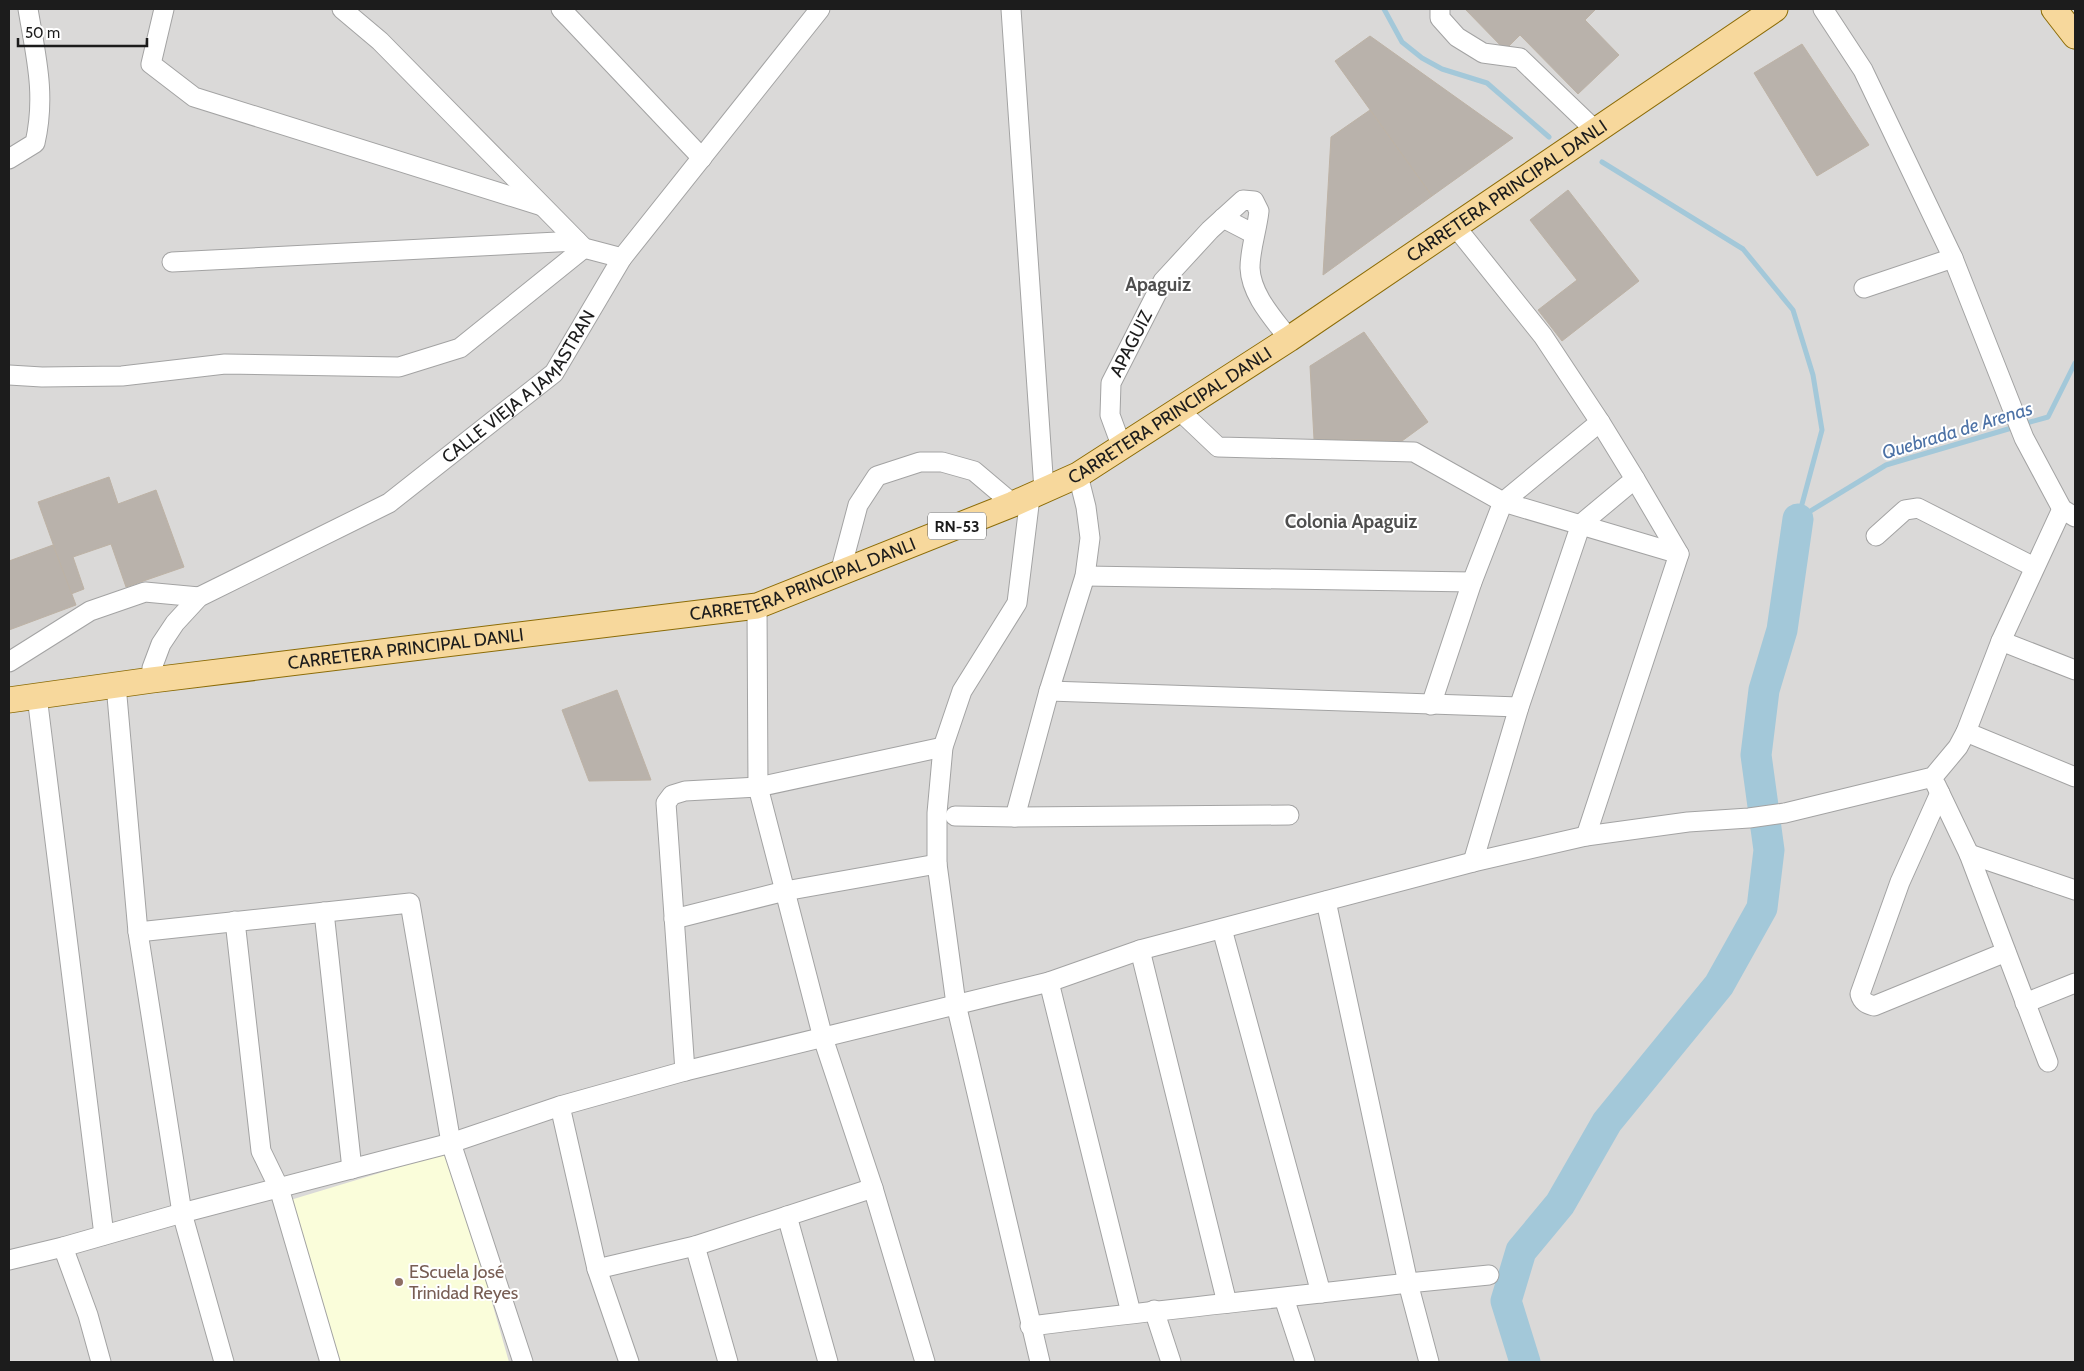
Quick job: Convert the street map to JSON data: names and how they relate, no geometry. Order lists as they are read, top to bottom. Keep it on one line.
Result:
{"streets":{"main road":["CARRETERA PRINCIPAL DANLI","RN-53"],"street":["APAGUIZ","CALLE VIEJA A JAMASTRAN"]},"crossings":[["CARRETERA PRINCIPAL DANLI","APAGUIZ"],["CARRETERA PRINCIPAL DANLI","CALLE VIEJA A JAMASTRAN"]],"districts":["Apaguiz","Colonia Apaguiz"],"water":["Quebrada de Arenas"],"places":["EScuela José Trinidad Reyes"],"scale_bar":"50 m"}
